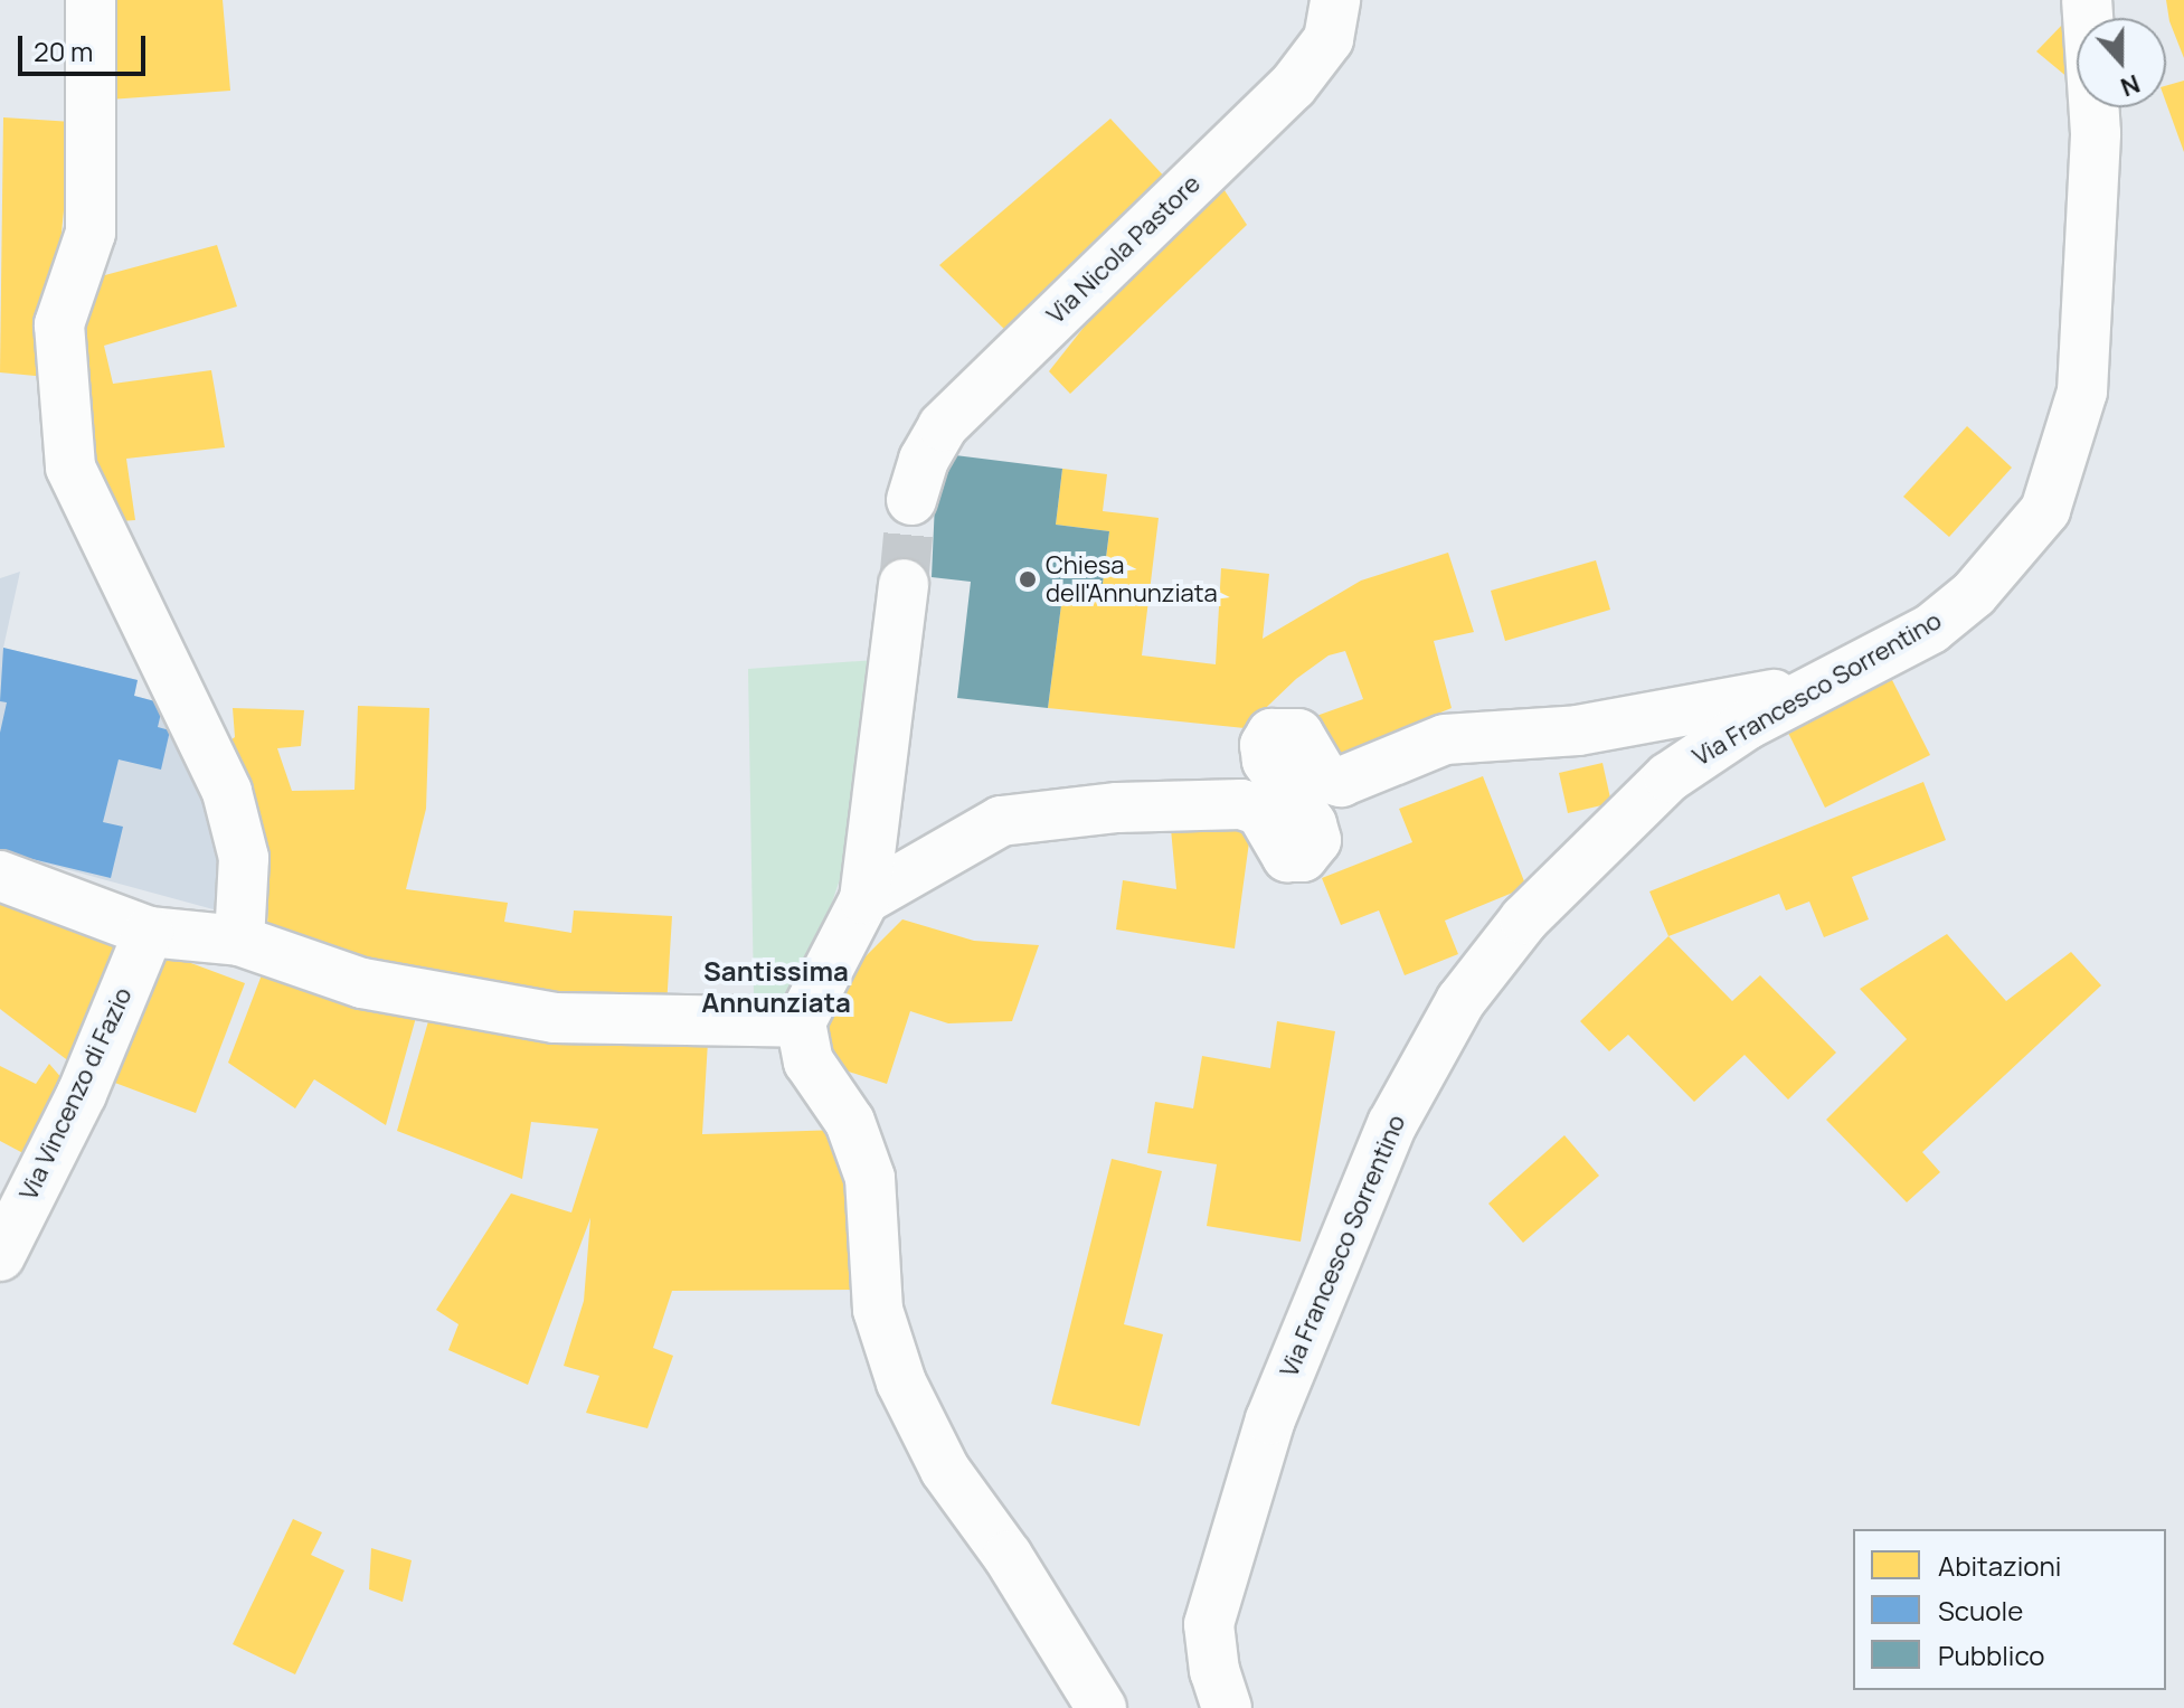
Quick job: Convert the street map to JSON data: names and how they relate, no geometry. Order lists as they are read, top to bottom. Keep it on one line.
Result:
{"streets":{"street":["Via Nicola Pastore","Via Francesco Sorrentino","Via Vincenzo di Fazio"]},"districts":["Santissima Annunziata"],"places":["Chiesa dell'Annunziata"],"legend":["Abitazioni","Scuole","Pubblico"],"scale_bar":"20 m","north":"bottom"}
